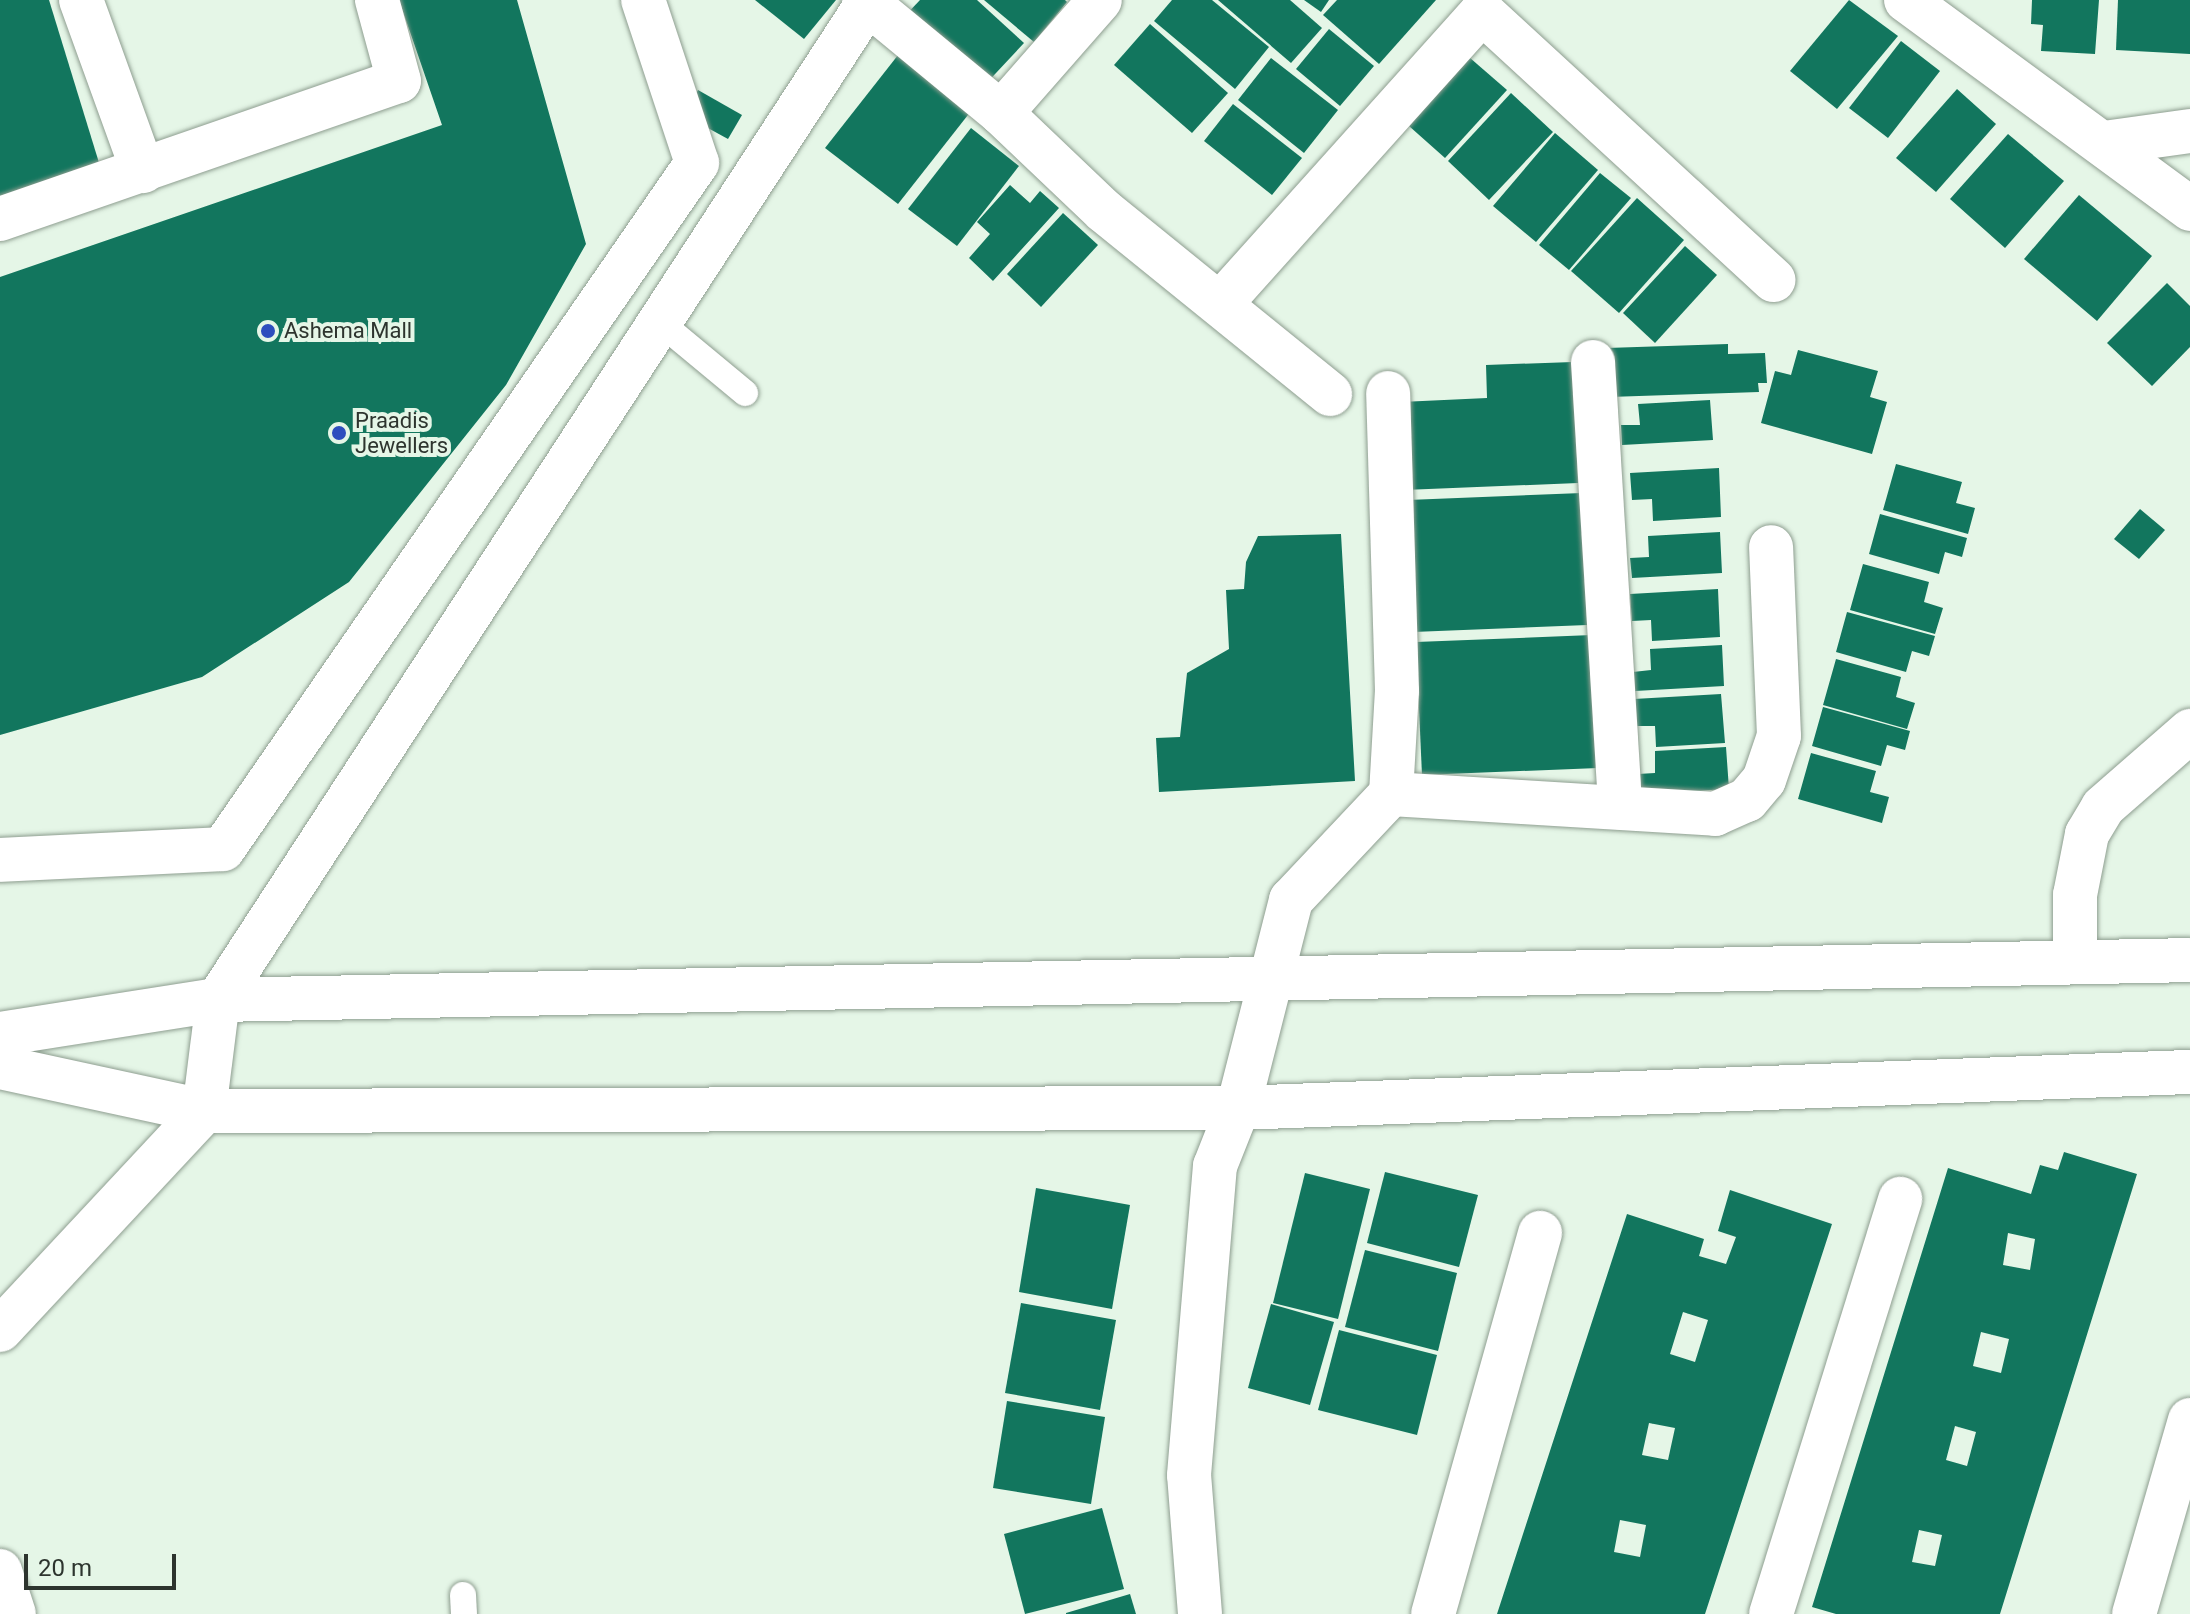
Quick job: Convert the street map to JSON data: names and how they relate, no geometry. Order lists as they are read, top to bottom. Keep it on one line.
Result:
{"places":["Ashema Mall","Praadis Jewellers"],"scale_bar":"20 m"}
